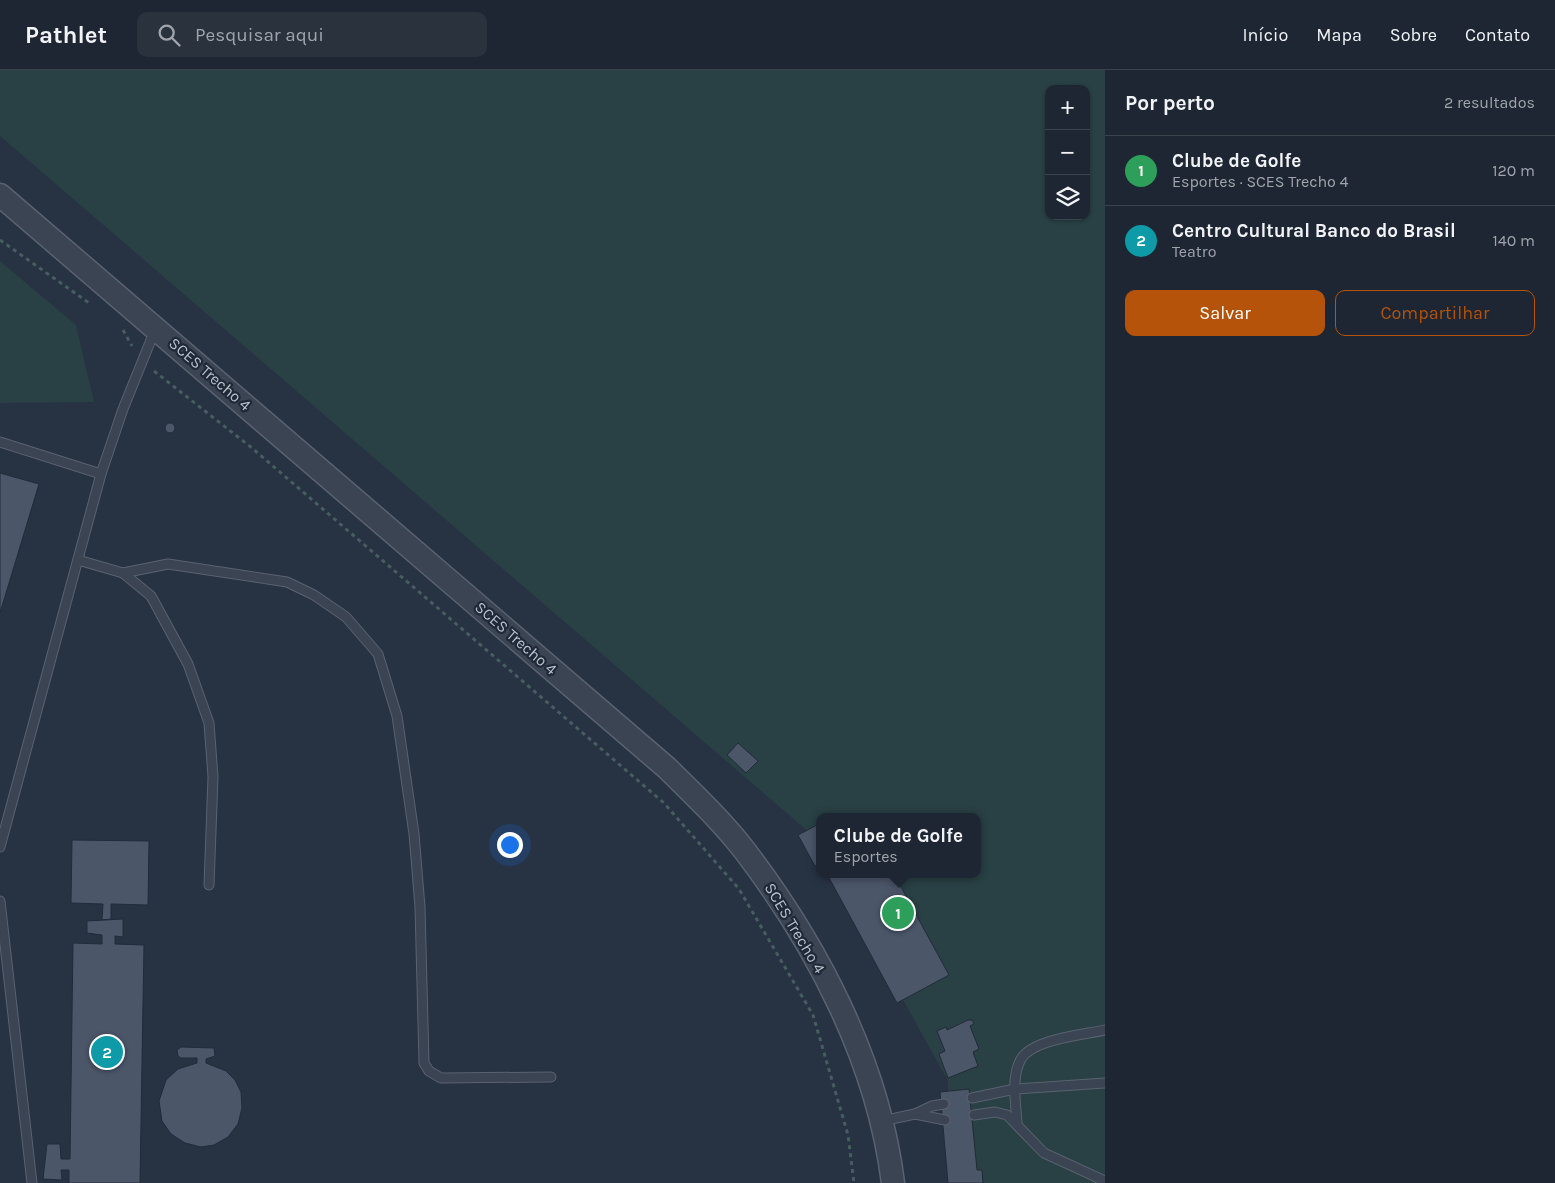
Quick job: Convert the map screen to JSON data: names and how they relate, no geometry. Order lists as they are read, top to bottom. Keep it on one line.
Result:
{"streets":{"street":["SCES Trecho 4"]},"page":{"header":"Pathlet","search":"Pesquisar aqui","nav":["Início","Mapa","Sobre","Contato"],"heading":["Por perto","2 resultados"],"map_buttons":["+","−"],"list":[{"mark":"1","name":"Clube de Golfe","note":"Esportes · SCES Trecho 4","value":"120 m"},{"mark":"2","name":"Centro Cultural Banco do Brasil","note":"Teatro","value":"140 m"}],"buttons":["Salvar","Compartilhar"],"popup":["Clube de Golfe","Esportes"],"pins":["1","2"]}}
